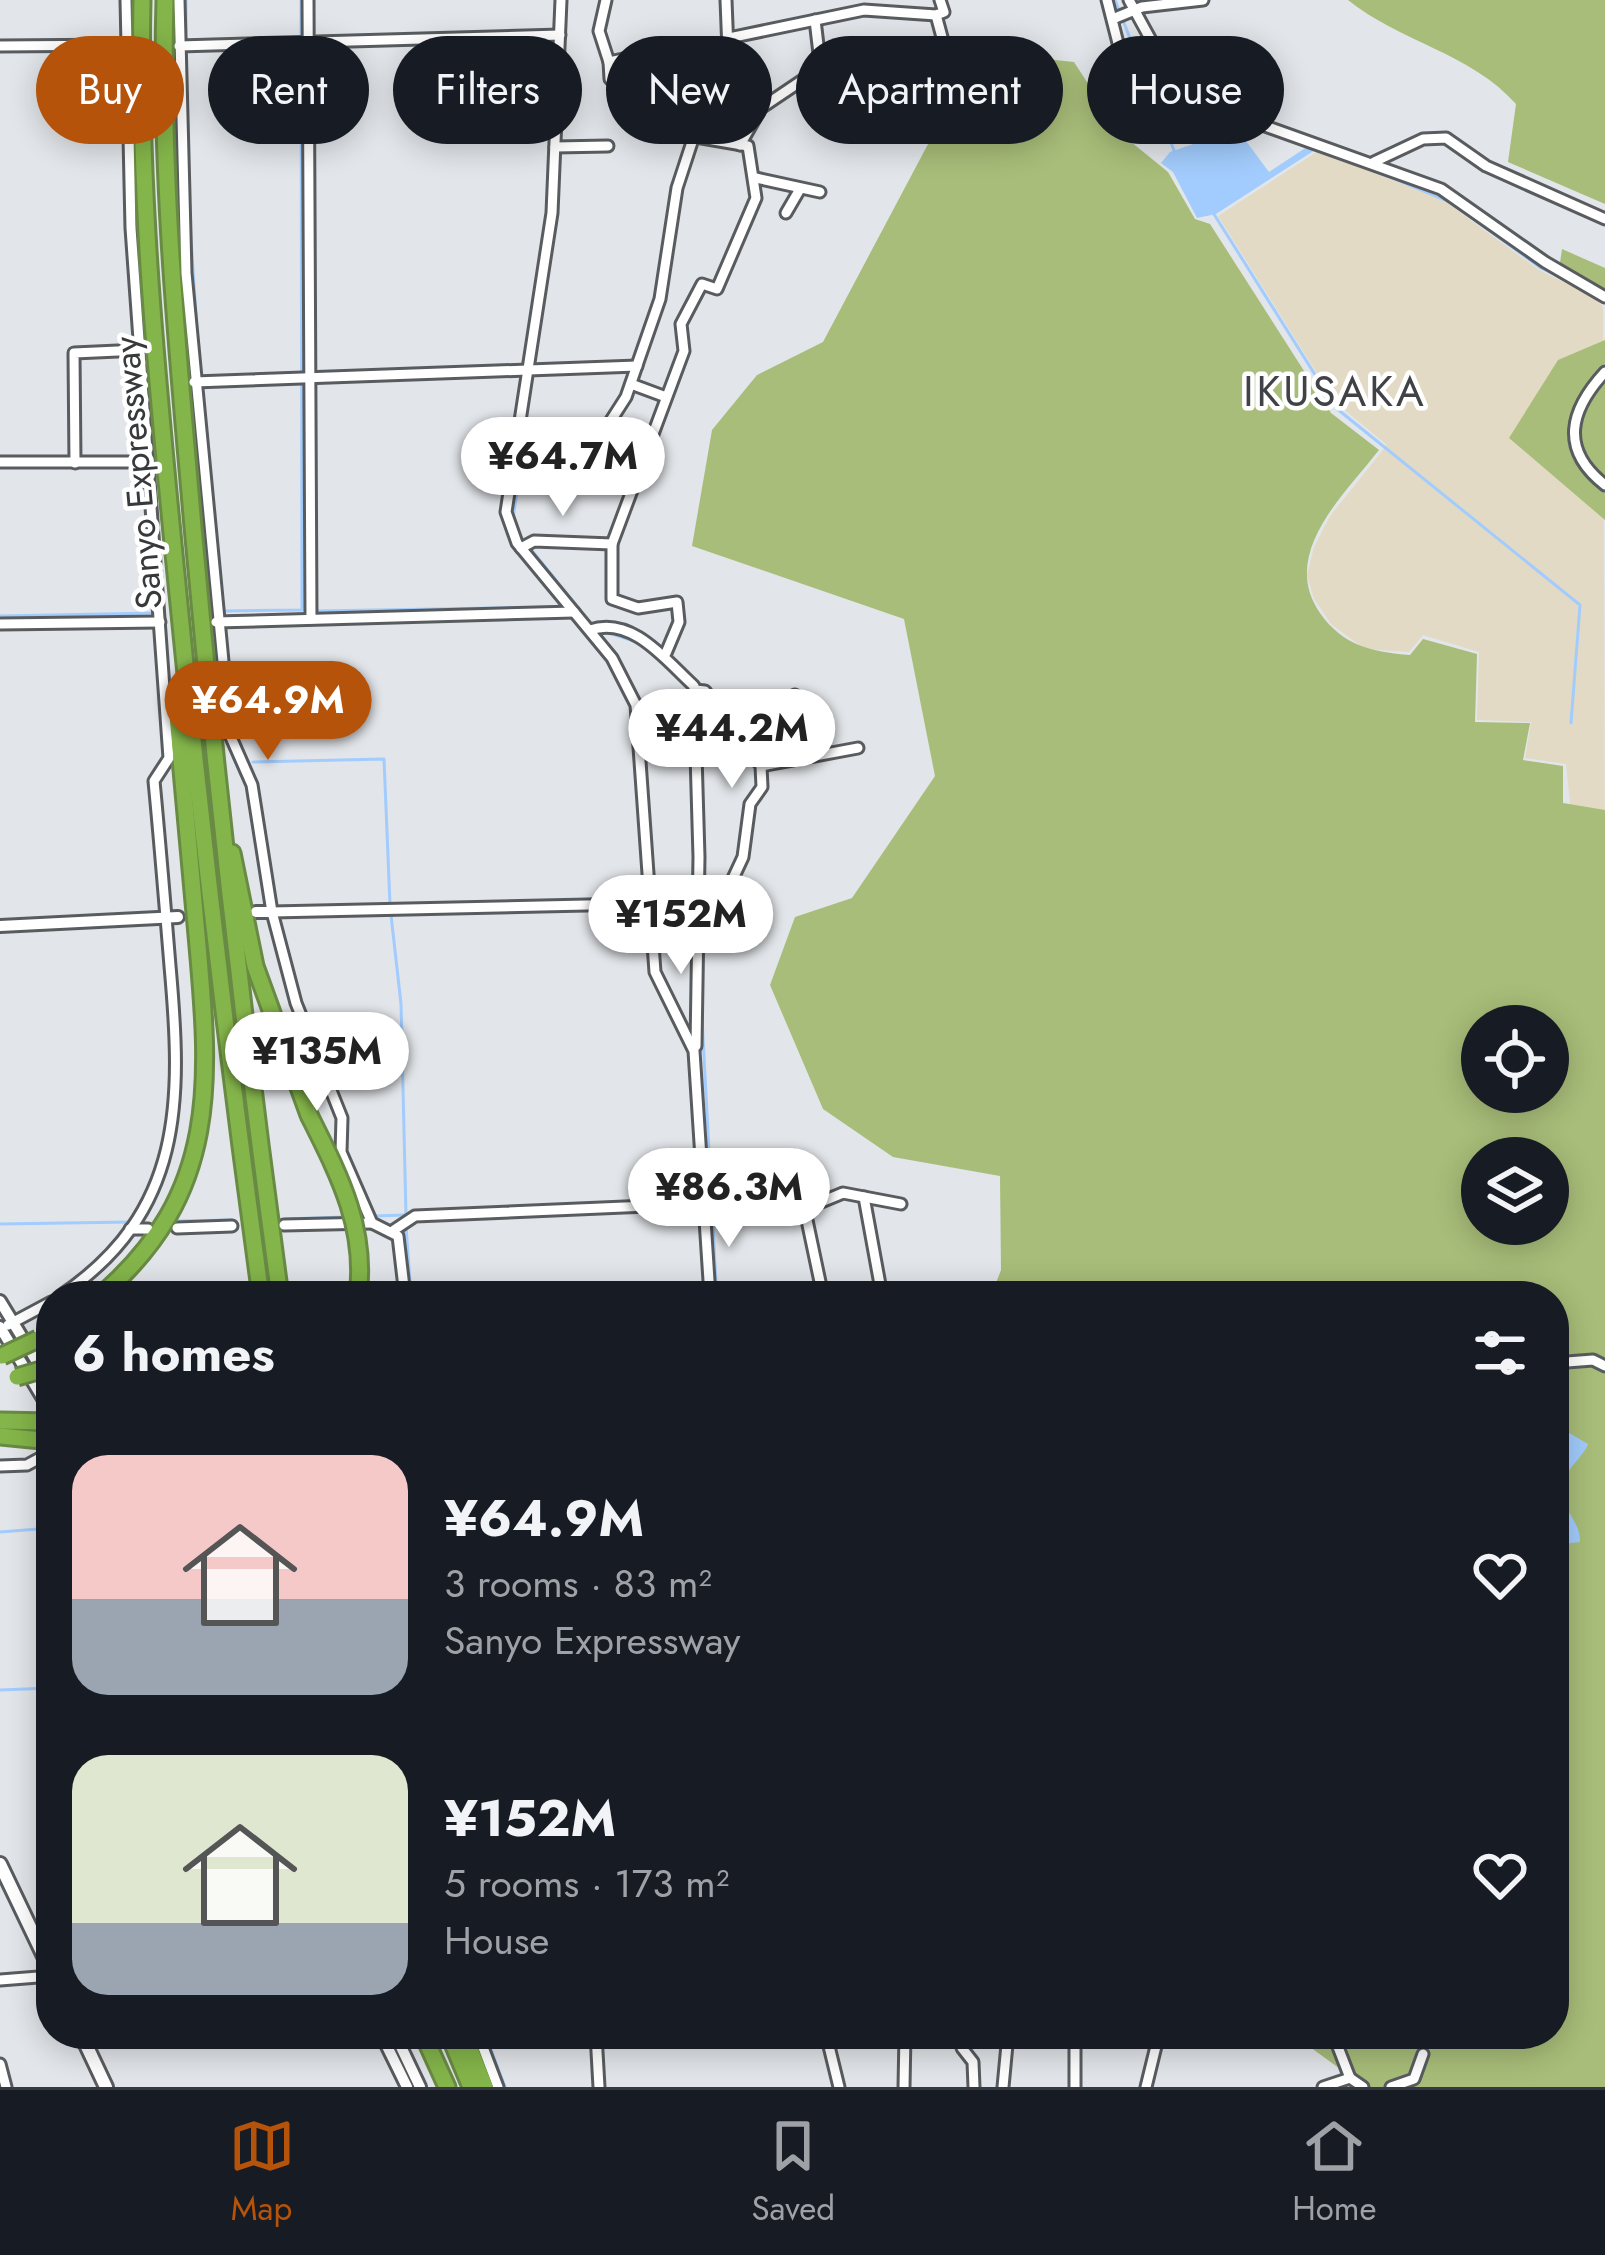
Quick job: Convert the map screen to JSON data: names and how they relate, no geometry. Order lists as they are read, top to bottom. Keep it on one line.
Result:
{"streets":{"highway":["Sanyo Expressway"]},"districts":["IKUSAKA"],"page":{"chip":["Buy","Rent","Filters","New","Apartment","House"],"price":["¥64.7M","¥64.9M","¥44.2M","¥152M","¥135M","¥86.3M"],"heading":"6 homes","list":[{"name":"¥64.9M","note":"3 rooms · 83 m² · Sanyo Expressway"},{"name":"¥152M","note":"5 rooms · 173 m² · House"}],"tabs":["Map","Saved","Home"]}}
